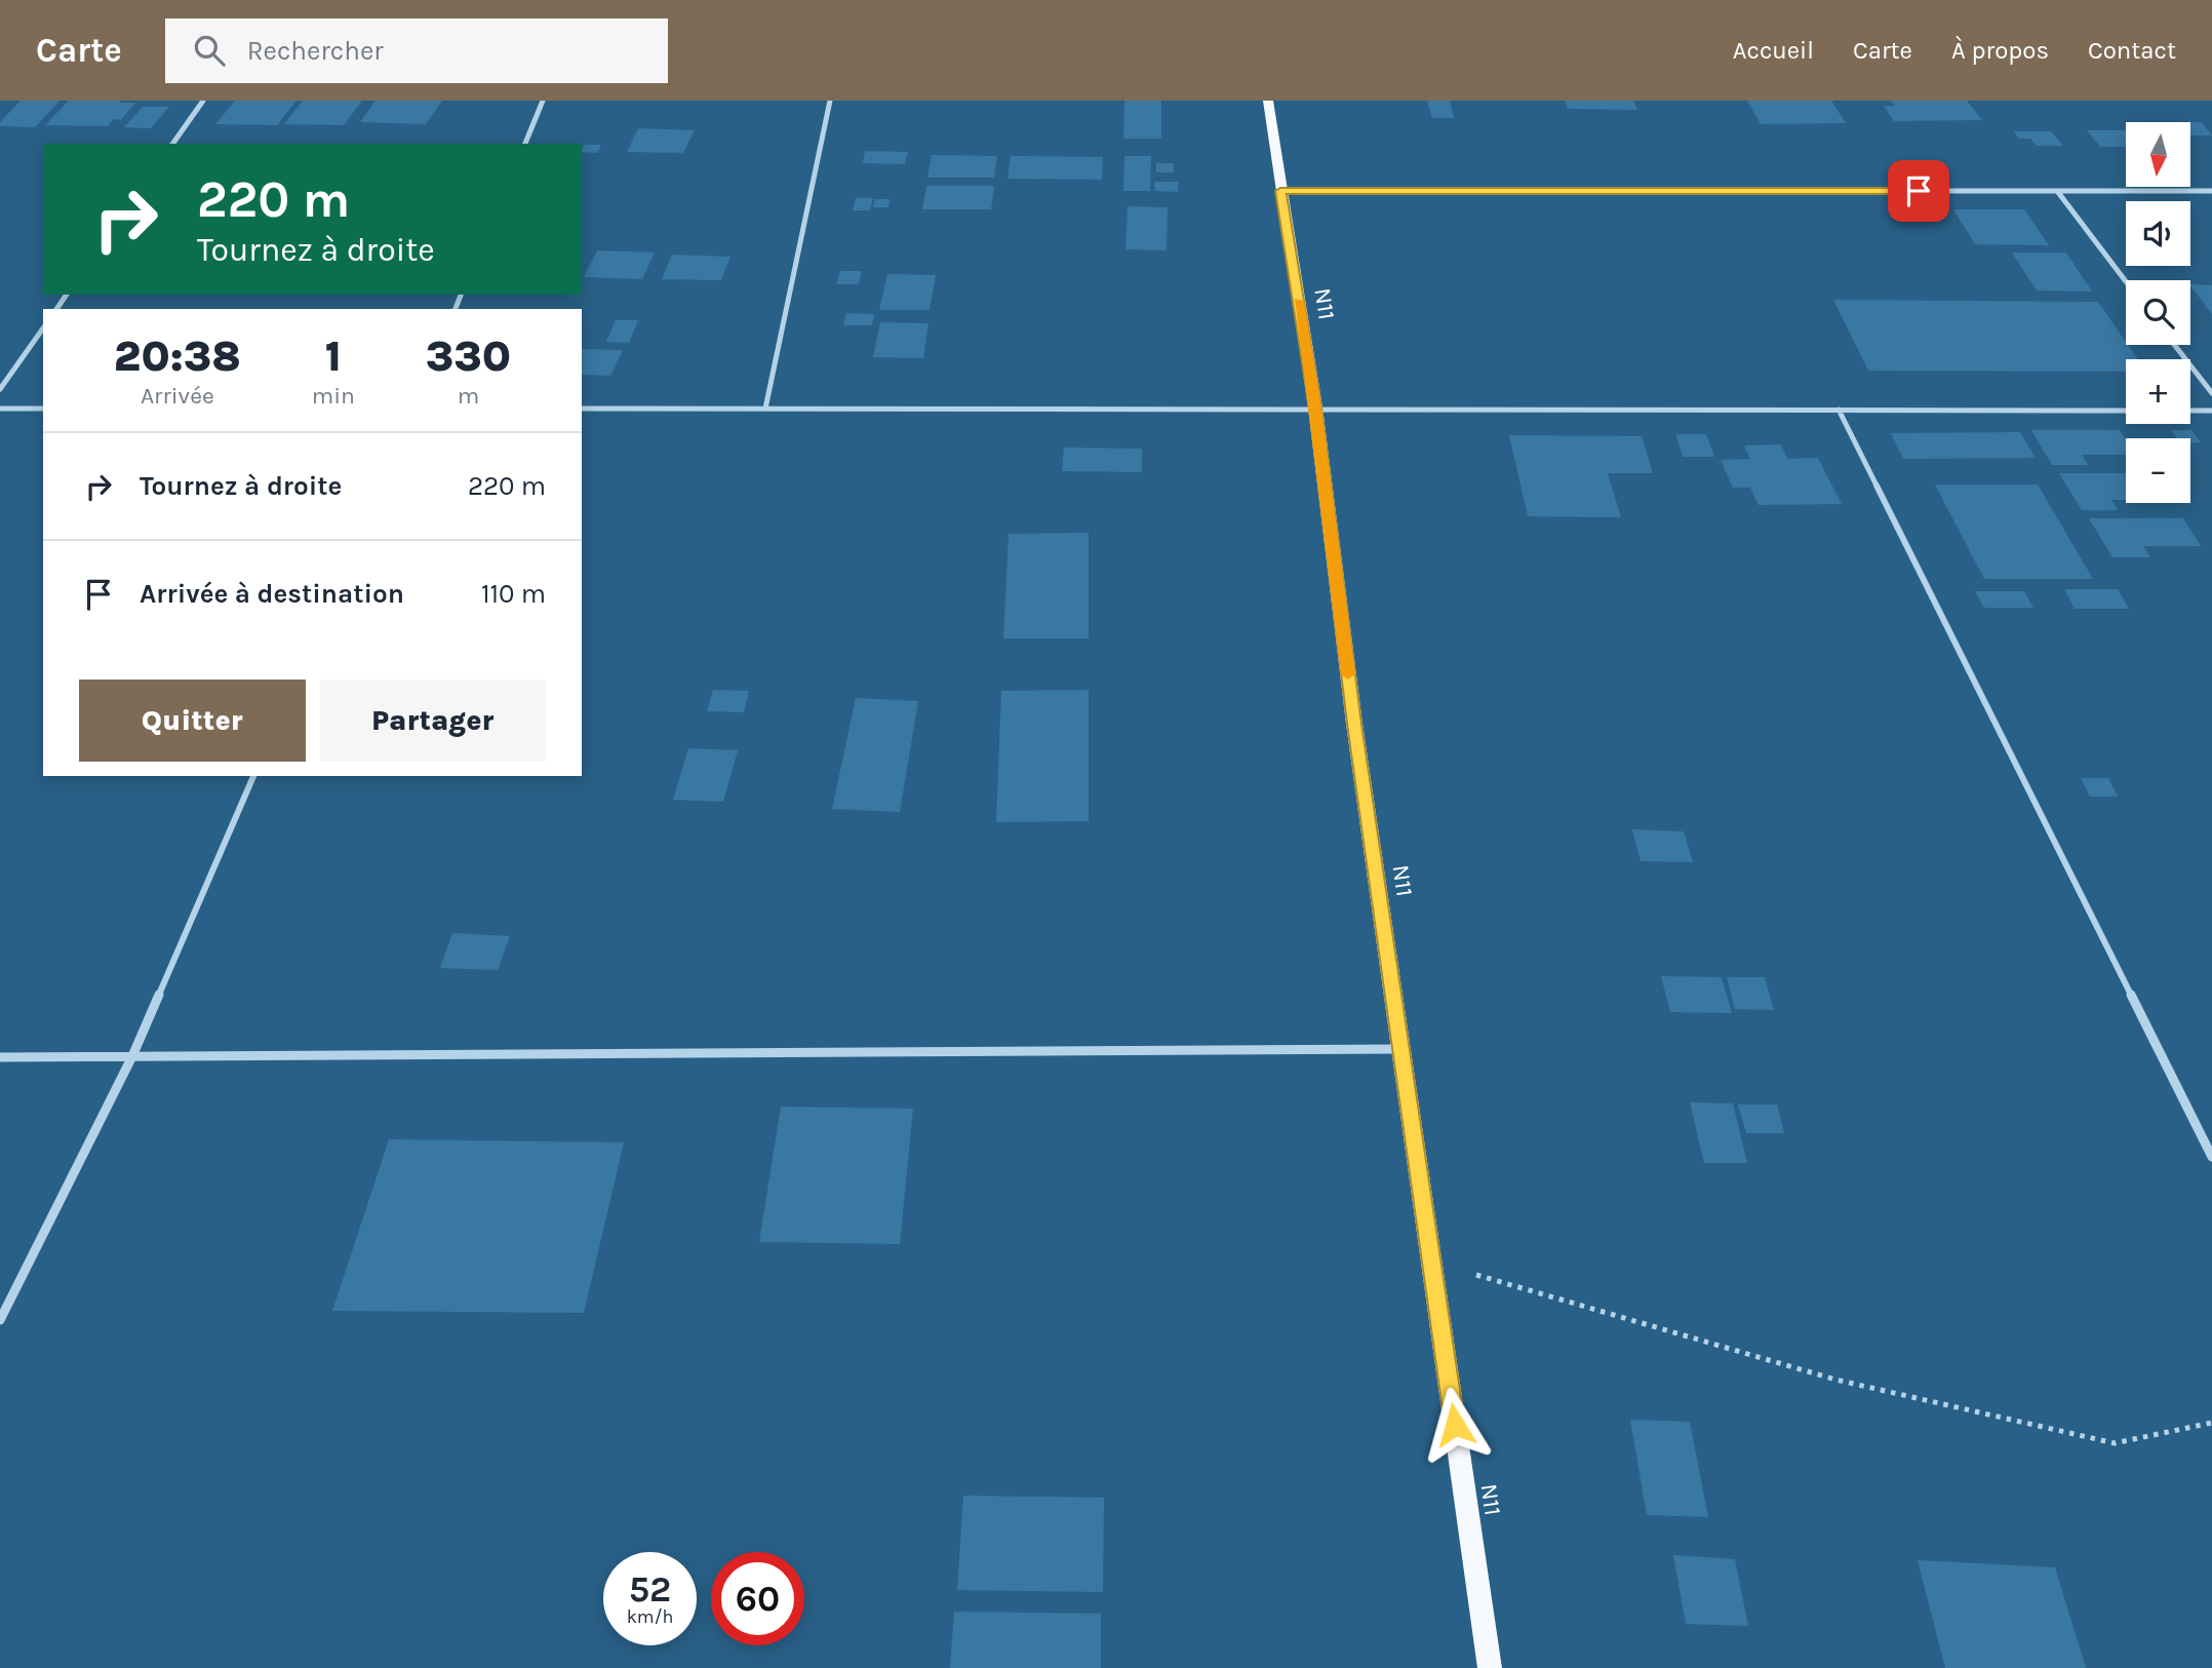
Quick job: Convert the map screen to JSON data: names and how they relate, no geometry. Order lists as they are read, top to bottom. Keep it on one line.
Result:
{"streets":{"main road":["N11"]},"north":"bottom","page":{"header":"Carte","search":"Rechercher","nav":["Accueil","Carte","À propos","Contact"],"map_buttons":["+","−"],"turn":["220 m","Tournez à droite"],"eta":["20:38","Arrivée","1","min","330","m"],"list":[{"name":"Tournez à droite","value":"220 m"},{"name":"Arrivée à destination","value":"110 m"}],"buttons":["Quitter","Partager"],"speed":"52 km/h","limit":"60"}}
